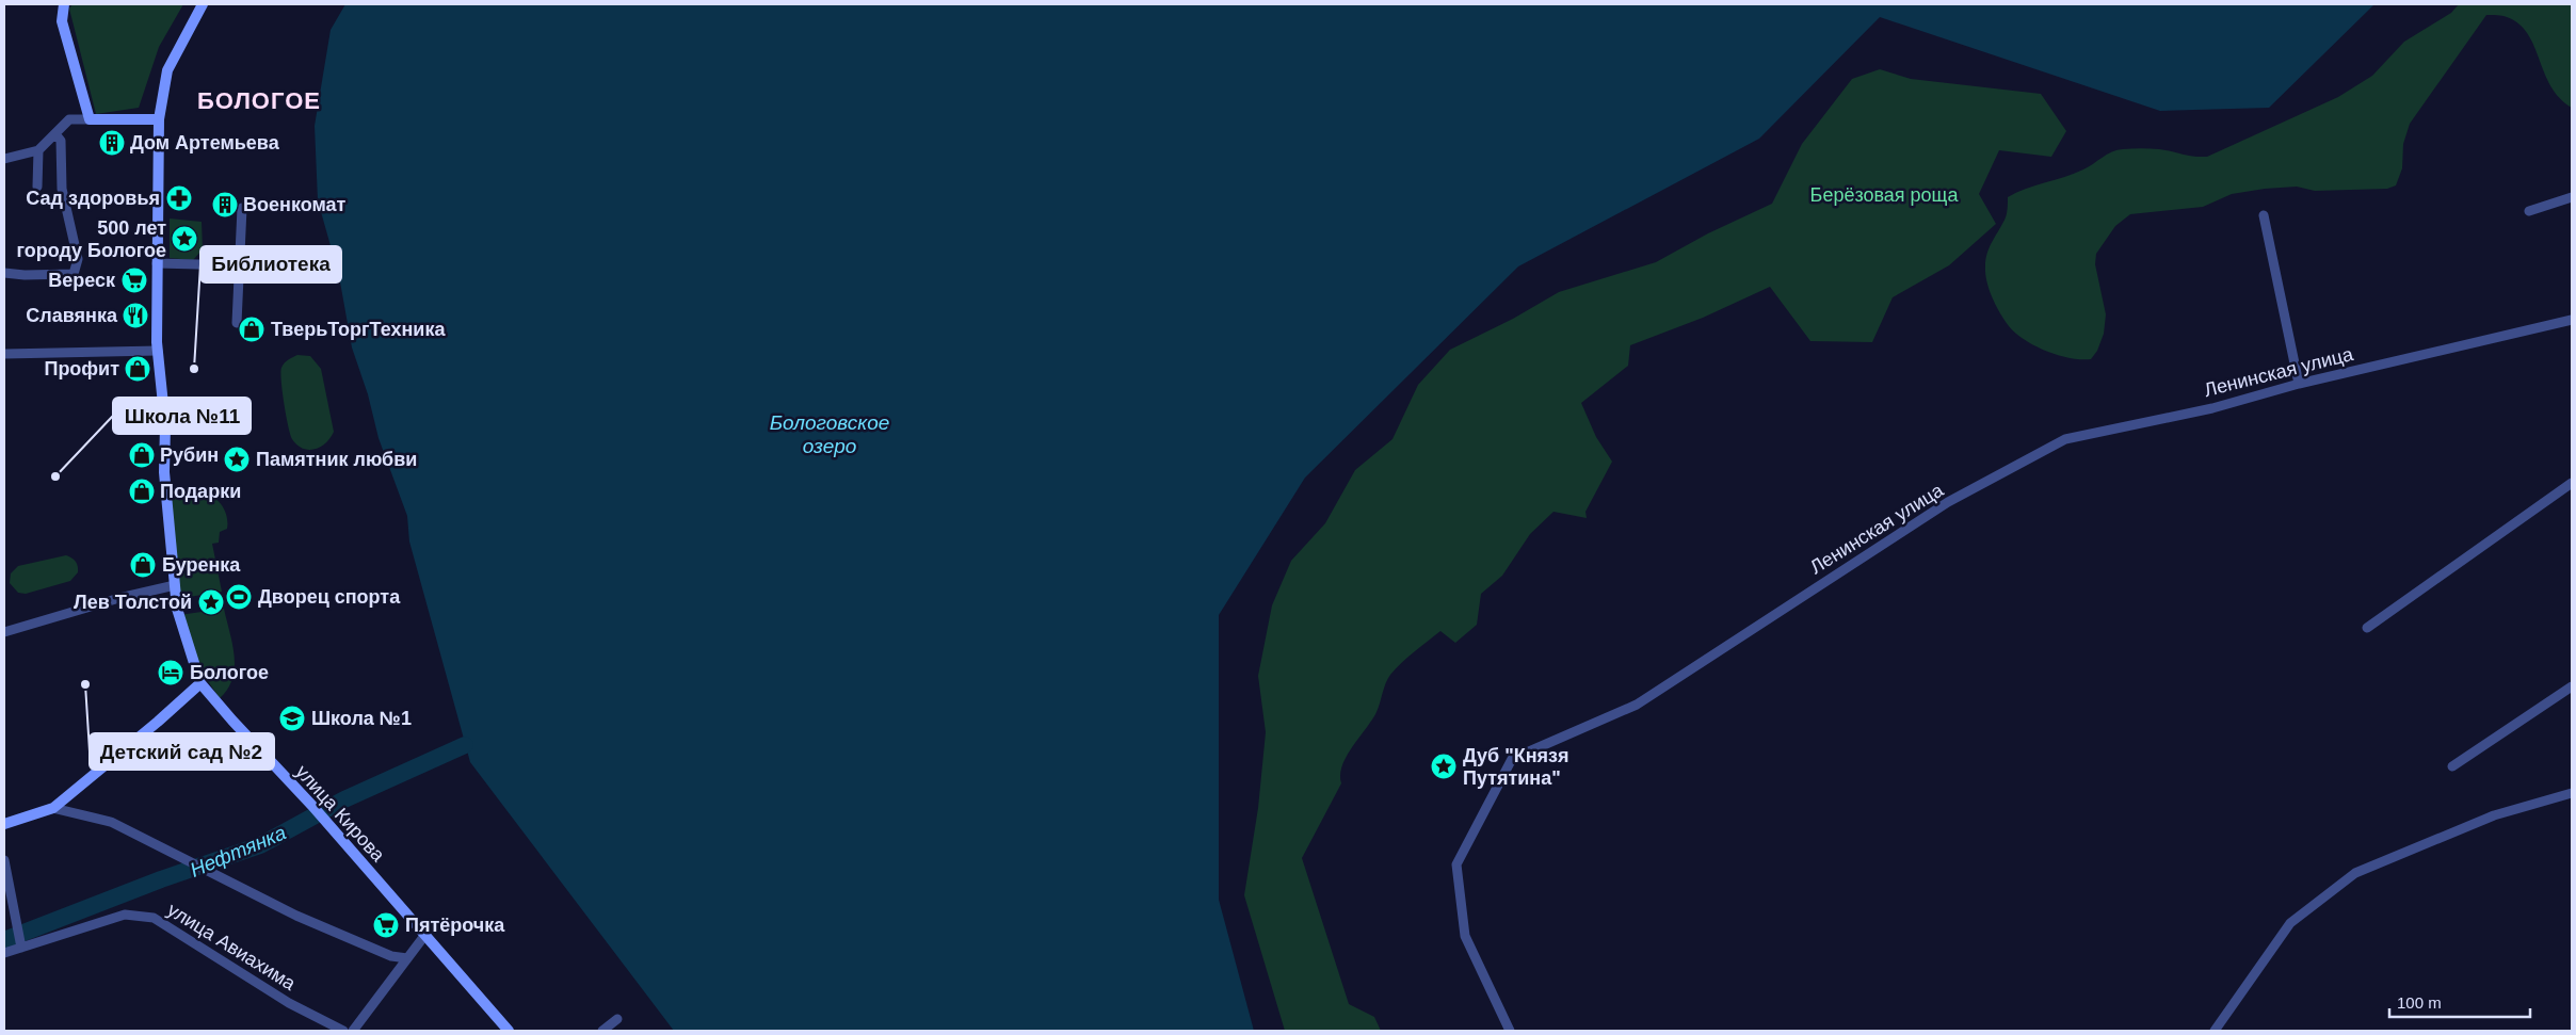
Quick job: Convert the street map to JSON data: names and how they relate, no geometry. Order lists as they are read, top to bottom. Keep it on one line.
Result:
{"streets":{"main road":["улица Кирова"],"street":["Ленинская улица","улица Авиахима"]},"districts":["БОЛОГОЕ"],"water":["Бологовское озеро","Нефтянка"],"parks":["Берёзовая роща"],"places":{"building":["Дом Артемьева","Военкомат"],"pharmacy":["Сад здоровья"],"place":["500 лет городу Бологое","Памятник любви","Лев Толстой","Дуб \"Князя Путятина\""],"supermarket":["Вереск","Пятёрочка"],"restaurant":["Славянка"],"shop":["ТверьТоргТехника","Профит","Рубин","Подарки","Буренка"],"other":["Библиотека","Школа №11","Детский сад №2"],"sports":["Дворец спорта"],"hotel":["Бологое"],"school or university":["Школа №1"]},"scale_bar":"100 m"}
